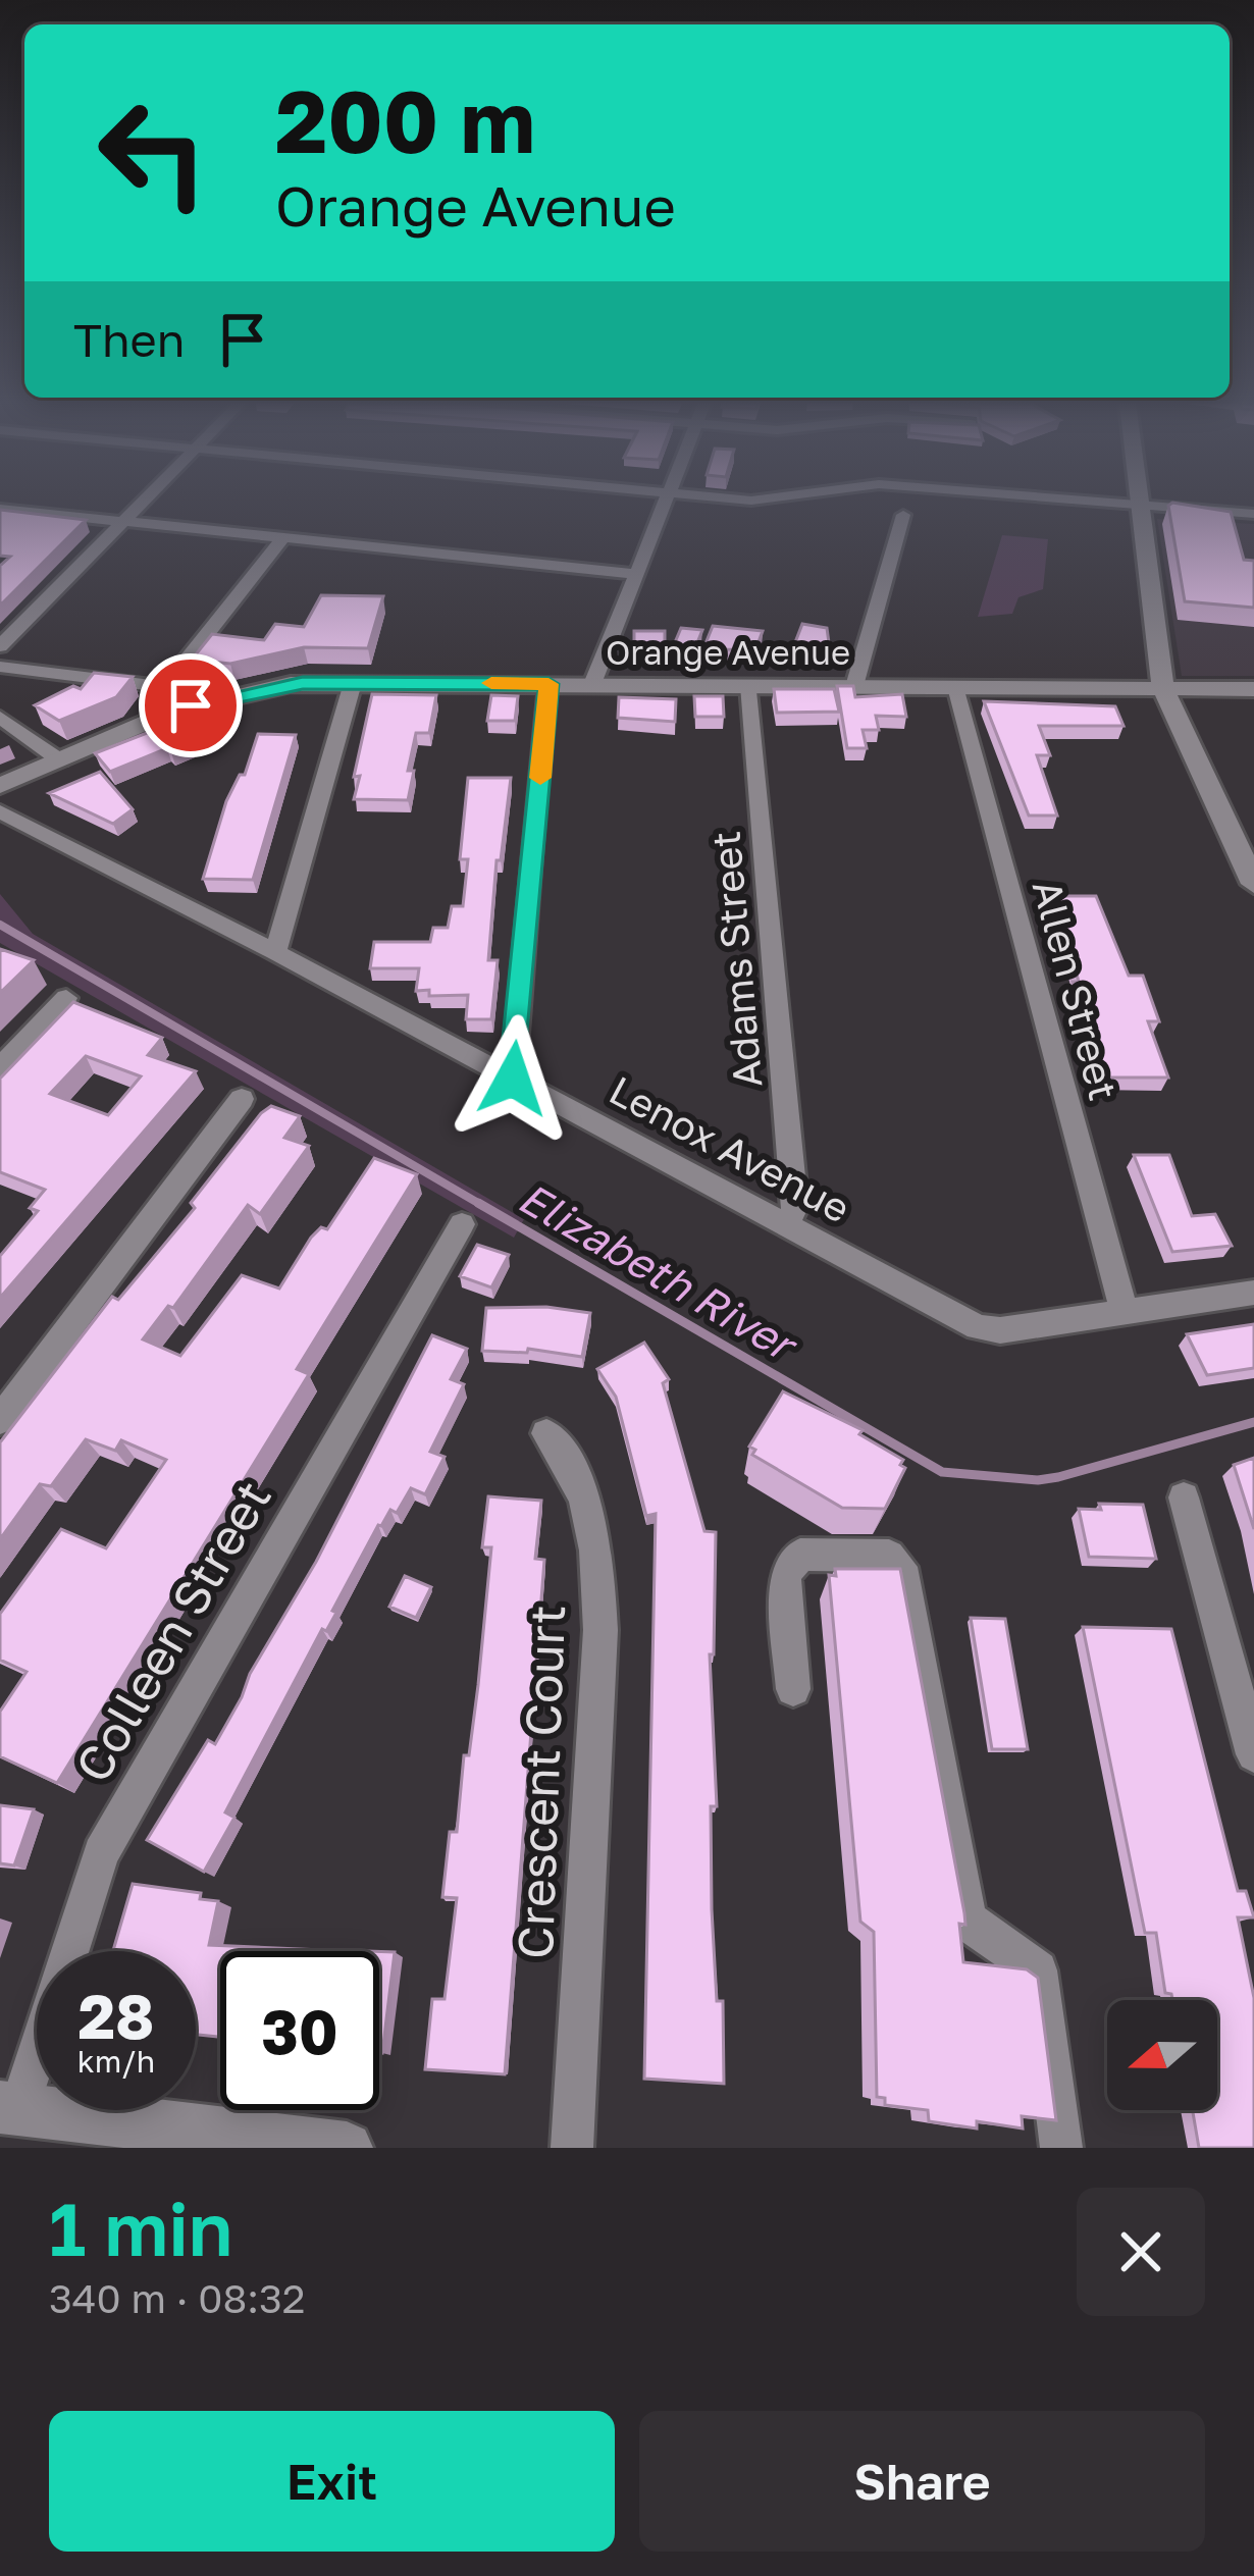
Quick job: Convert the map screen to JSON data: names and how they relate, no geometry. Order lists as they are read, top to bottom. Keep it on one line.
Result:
{"streets":{"street":["Orange Avenue","Adams Street","Allen Street","Lenox Avenue","Colleen Street","Crescent Court"]},"crossings":[["Orange Avenue","Adams Street"],["Orange Avenue","Allen Street"],["Adams Street","Lenox Avenue"],["Allen Street","Lenox Avenue"]],"water":["Elizabeth River"],"north":"left","page":{"turn":["200 m","Orange Avenue"],"then":"Then","speed":"28 km/h","limit":"30","heading":["1 min","340 m · 08:32"],"buttons":["Exit","Share"]}}
